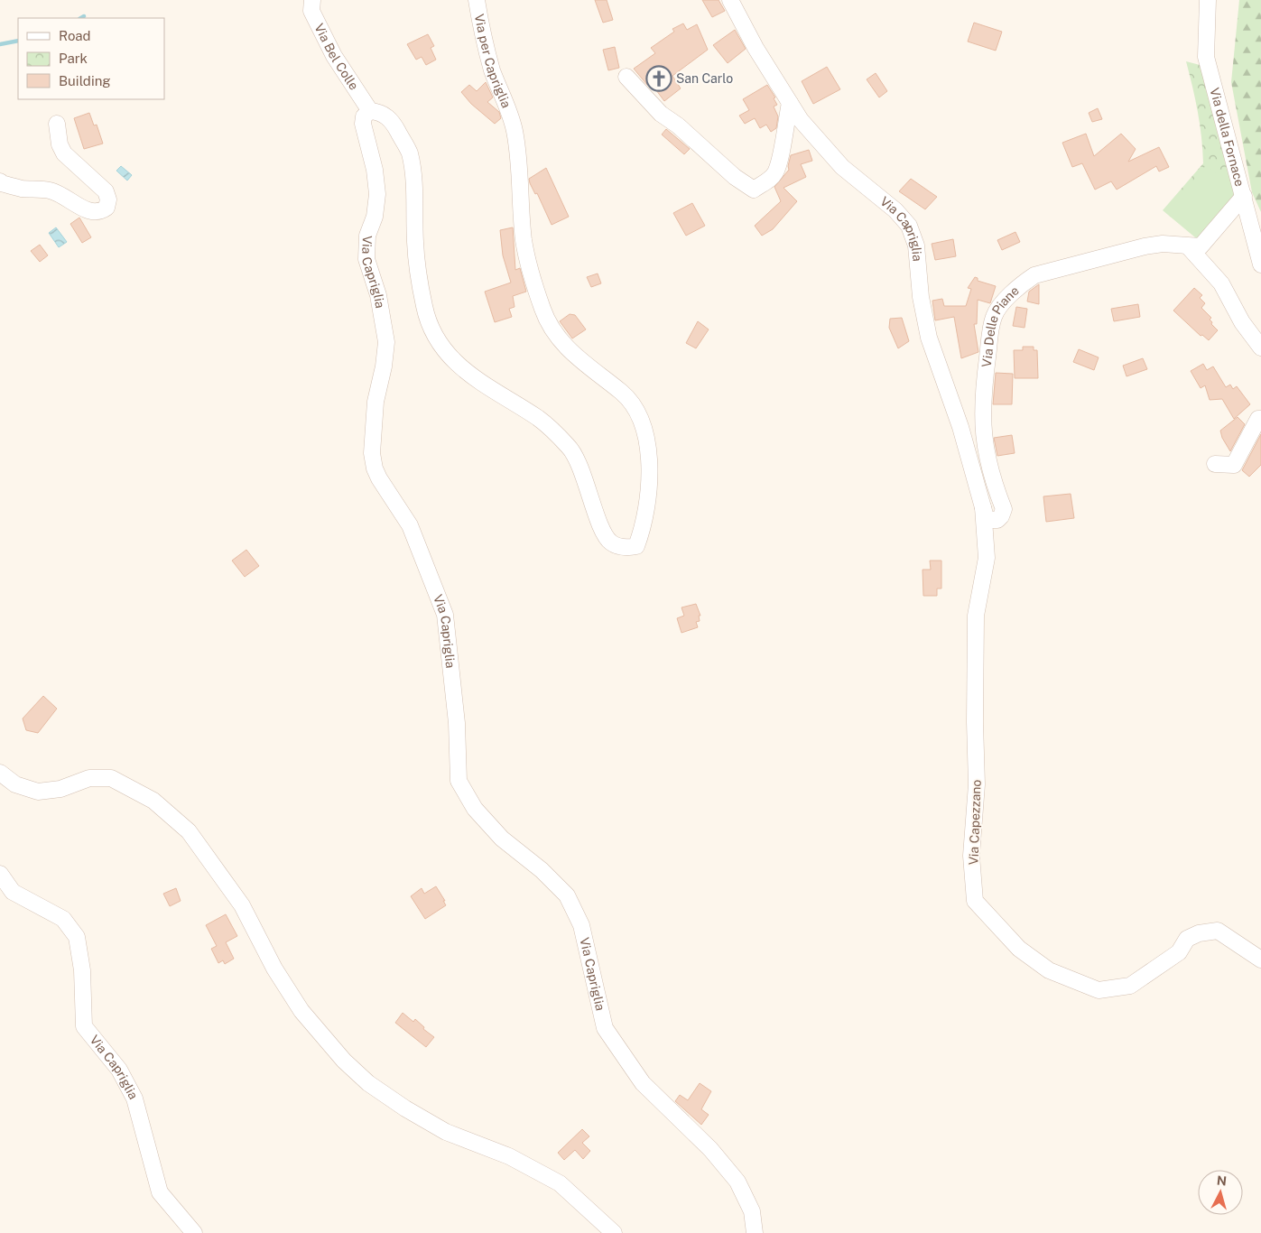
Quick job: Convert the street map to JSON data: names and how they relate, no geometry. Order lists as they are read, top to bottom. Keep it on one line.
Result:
{"streets":{"street":["Via Bel Colle","Via per Capriglia","Via della Fornace","Via Capriglia","Via Delle Piane","Via Capezzano"]},"crossings":[["Via Bel Colle","Via per Capriglia"],["Via Bel Colle","Via Capriglia"],["Via per Capriglia","Via Capriglia"],["Via della Fornace","Via Delle Piane"],["Via Capriglia","Via Delle Piane"],["Via Capriglia","Via Capezzano"],["Via Delle Piane","Via Capezzano"]],"places":{"church":["San Carlo"]},"legend":["Road","Park","Building"],"north":"top"}
